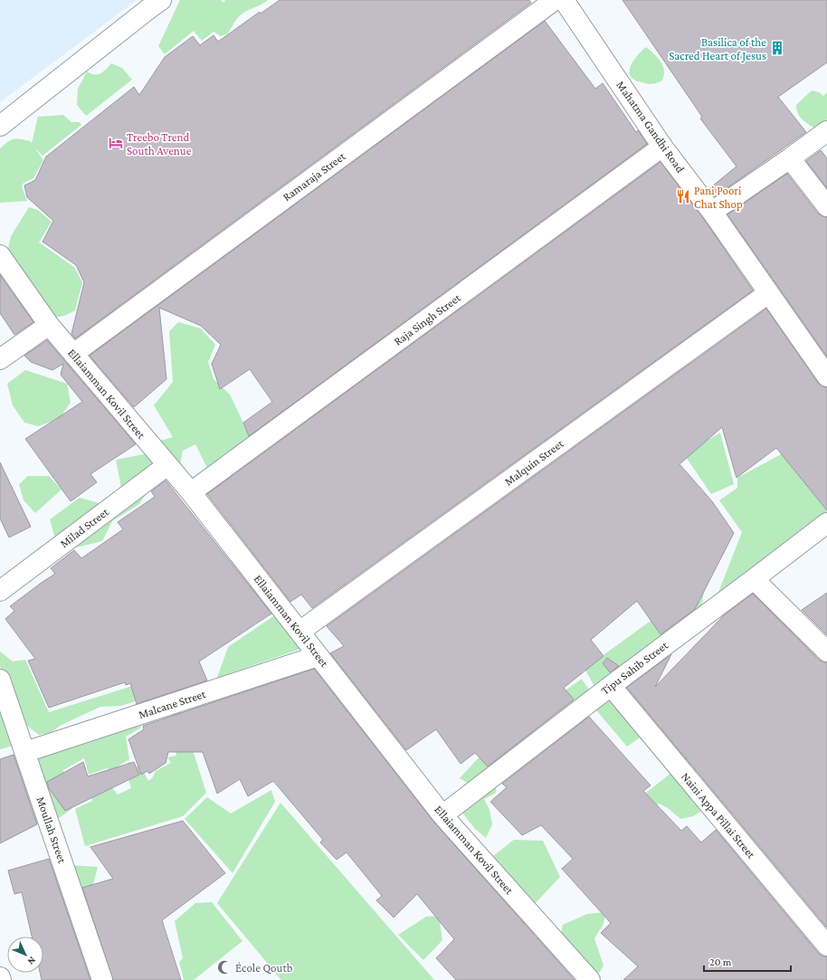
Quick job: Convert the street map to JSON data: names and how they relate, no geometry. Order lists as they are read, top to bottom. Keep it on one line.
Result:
{"streets":{"street":["Mahatma Gandhi Road","Ramaraja Street","Raja Singh Street","Ellaiamman Kovil Street","Malquin Street","Milad Street","Tipu Sahib Street","Malcane Street","Naini Appa Pillai Street","Moullah Street"]},"crossings":[["Mahatma Gandhi Road","Raja Singh Street"],["Mahatma Gandhi Road","Malquin Street"],["Ramaraja Street","Ellaiamman Kovil Street"],["Raja Singh Street","Ellaiamman Kovil Street"],["Ellaiamman Kovil Street","Malquin Street"],["Ellaiamman Kovil Street","Milad Street"],["Ellaiamman Kovil Street","Tipu Sahib Street"],["Ellaiamman Kovil Street","Malcane Street"],["Tipu Sahib Street","Naini Appa Pillai Street"],["Malcane Street","Moullah Street"]],"places":{"building":["Basilica of the Sacred Heart of Jesus"],"hotel":["Treebo Trend South Avenue"],"restaurant":["Pani Poori Chat Shop"],"mosque":["École Qoutb"]},"scale_bar":"20 m","north":"bottom right"}
